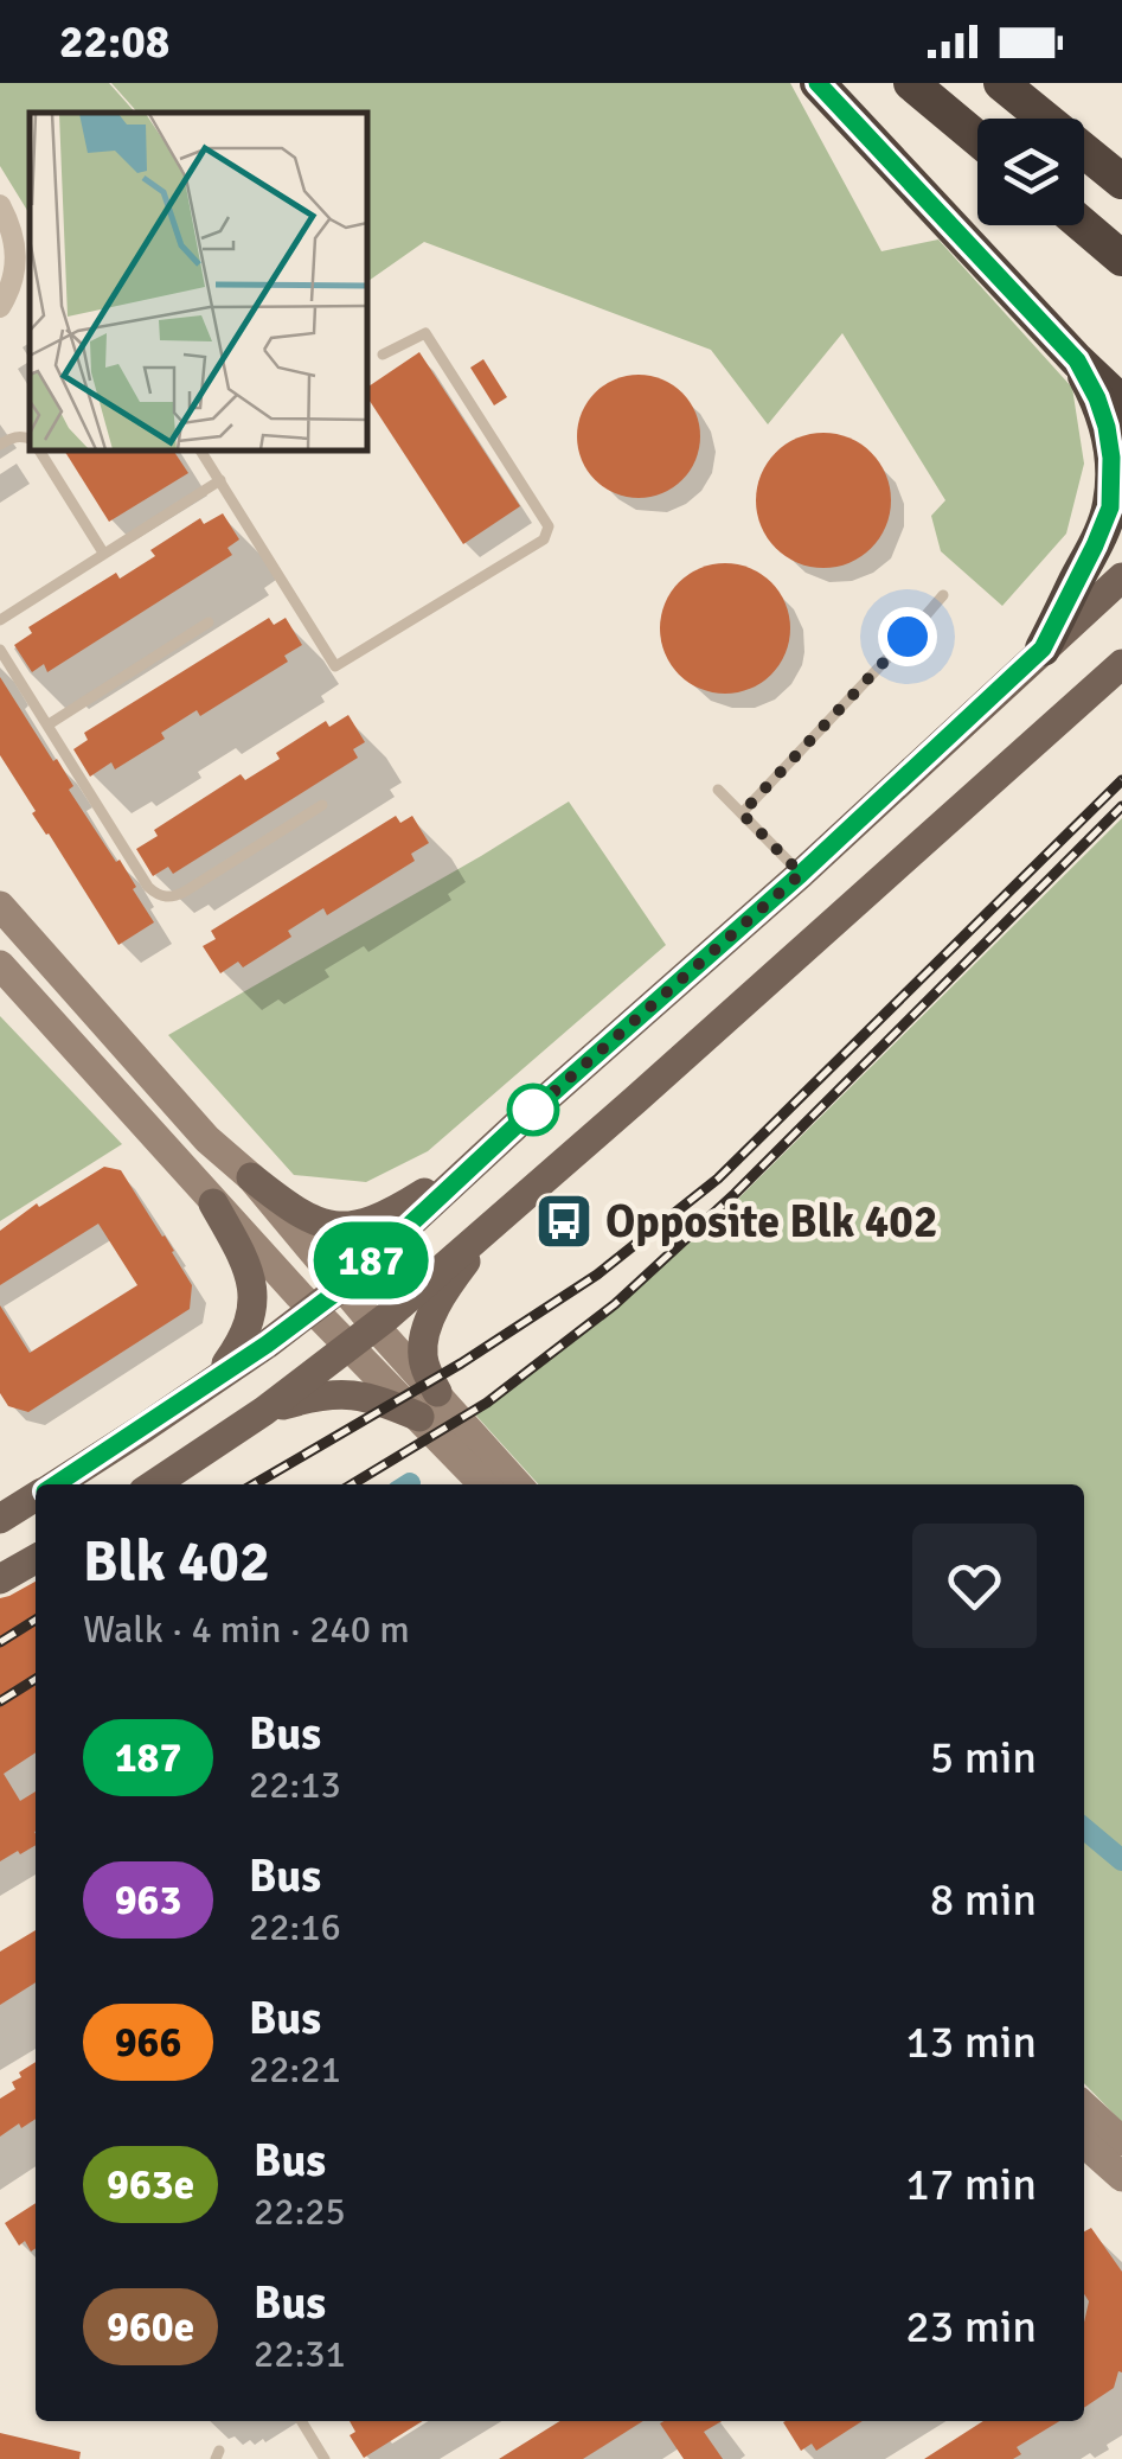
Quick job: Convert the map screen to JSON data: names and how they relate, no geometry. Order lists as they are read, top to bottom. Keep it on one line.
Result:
{"places":{"bus stop":["Opposite Blk 402"]},"lines":["bus line 187"],"page":{"status":"22:08","on_map":"187","heading":["Blk 402","Walk · 4 min · 240 m"],"list":[{"mark":"187","name":"Bus","note":"22:13","value":"5 min"},{"mark":"963","name":"Bus","note":"22:16","value":"8 min"},{"mark":"966","name":"Bus","note":"22:21","value":"13 min"},{"mark":"963e","name":"Bus","note":"22:25","value":"17 min"},{"mark":"960e","name":"Bus","note":"22:31","value":"23 min"}]}}
